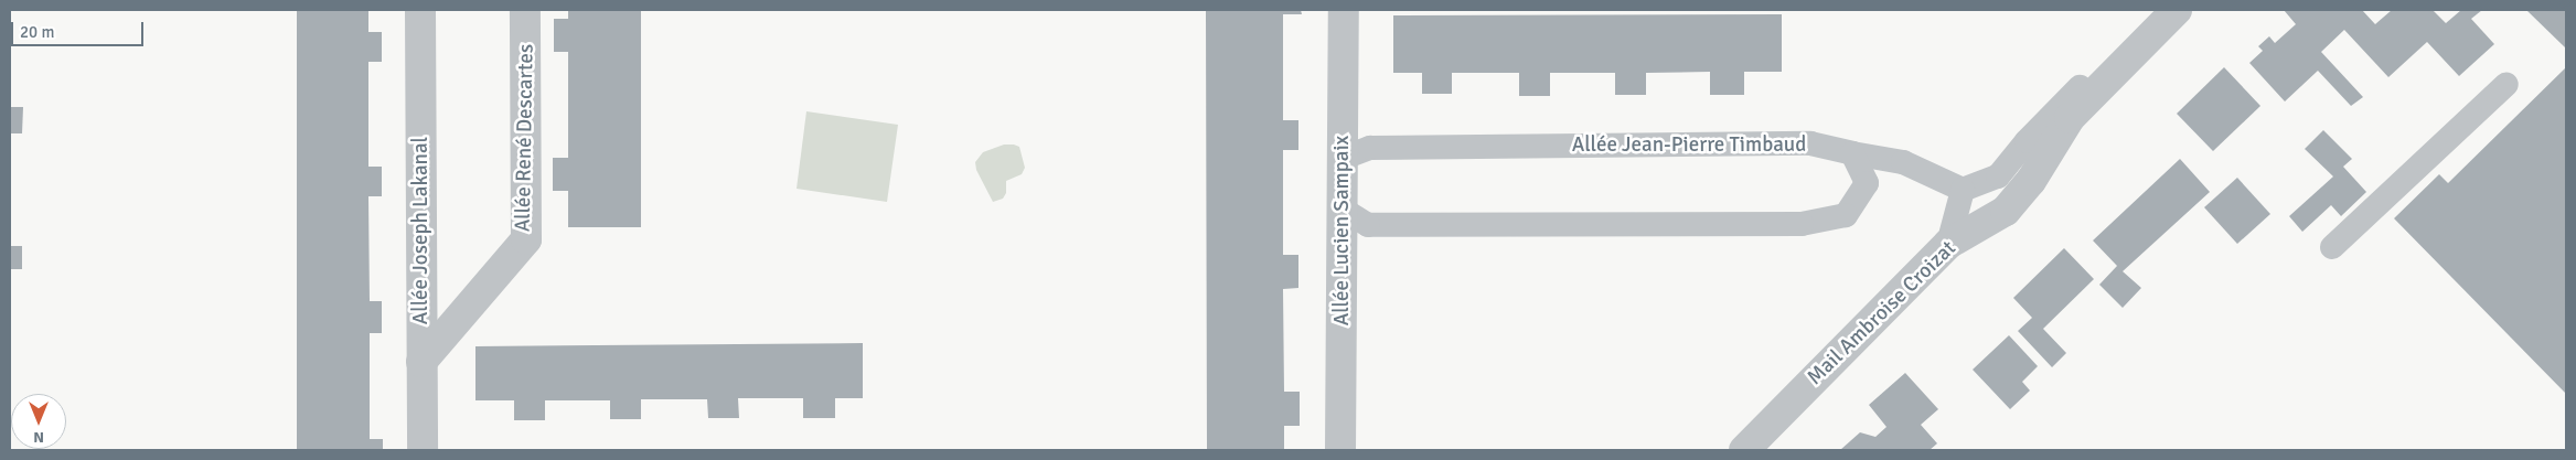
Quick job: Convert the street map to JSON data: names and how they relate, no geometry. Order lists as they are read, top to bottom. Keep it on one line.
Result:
{"streets":{"street":["Allée René Descartes","Allée Joseph Lakanal","Allée Lucien Sampaix","Mail Ambroise Croizat"],"lane":["Allée Jean-Pierre Timbaud"]},"crossings":[["Allée René Descartes","Allée Joseph Lakanal"],["Allée Jean-Pierre Timbaud","Allée Lucien Sampaix"]],"scale_bar":"20 m","north":"bottom"}
